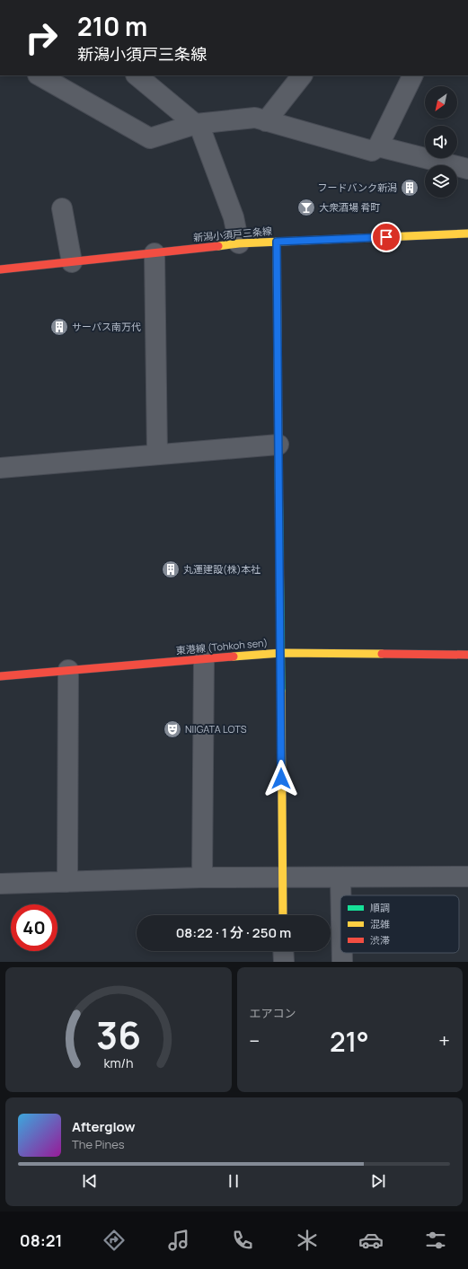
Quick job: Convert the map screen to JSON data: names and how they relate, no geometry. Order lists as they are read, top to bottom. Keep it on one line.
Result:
{"streets":{"street":["新潟小須戸三条線","東港線 (Tohkoh sen)"]},"places":{"building":["フードバンク新潟","サーパス南万代","丸運建設(株)本社"],"bar":["大衆酒場 肴町"],"theatre":["NIIGATA LOTS"]},"legend":["順調","混雑","渋滞"],"north":"bottom left","page":{"turn":["210 m","新潟小須戸三条線"],"limit":"40","trip":"08:22 · 1 分 · 250 m","tile":"エアコン","heat":["−","21°","+"],"song":["Afterglow","The Pines"],"tabs":"08:21","gauge":["36","km/h"]}}
